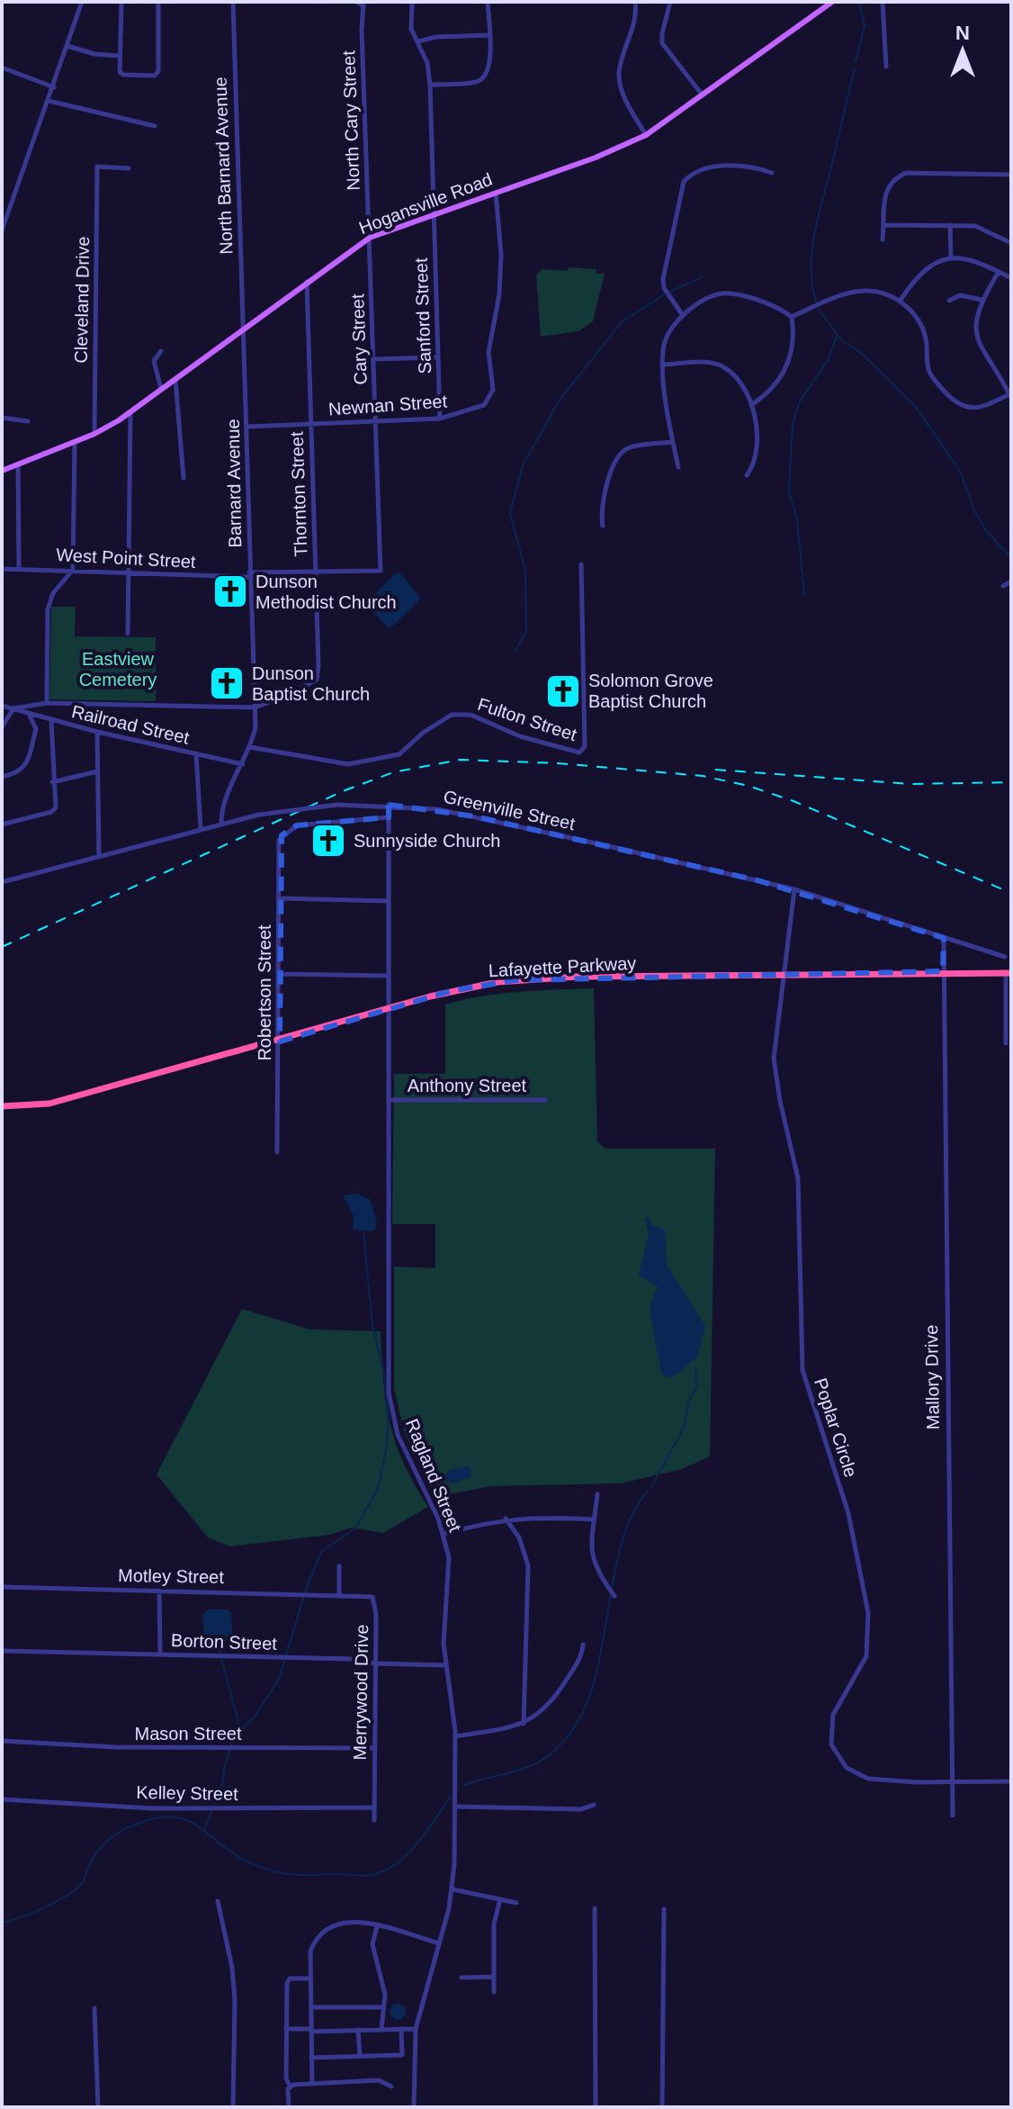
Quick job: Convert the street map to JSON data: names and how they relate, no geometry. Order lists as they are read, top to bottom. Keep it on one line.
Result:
{"streets":{"highway":["Lafayette Parkway"],"main road":["Hogansville Road"],"street":["North Cary Street","North Barnard Avenue","Cleveland Drive","Sanford Street","Cary Street","Newnan Street","Barnard Avenue","Thornton Street","West Point Street","Fulton Street","Railroad Street","Greenville Street","Robertson Street","Anthony Street","Mallory Drive","Poplar Circle","Ragland Street","Motley Street","Borton Street","Merrywood Drive","Mason Street","Kelley Street"]},"crossings":[["North Cary Street","Hogansville Road"],["North Cary Street","Cary Street"],["North Barnard Avenue","Hogansville Road"],["North Barnard Avenue","Barnard Avenue"],["Hogansville Road","Cleveland Drive"],["Hogansville Road","Sanford Street"],["Hogansville Road","Cary Street"],["Hogansville Road","Newnan Street"],["Hogansville Road","Barnard Avenue"],["Hogansville Road","Thornton Street"],["Sanford Street","Newnan Street"],["Cary Street","Newnan Street"],["Cary Street","West Point Street"],["Newnan Street","Barnard Avenue"],["Newnan Street","Thornton Street"],["Barnard Avenue","Thornton Street"],["Barnard Avenue","West Point Street"],["Barnard Avenue","Fulton Street"],["Barnard Avenue","Railroad Street"],["Barnard Avenue","Greenville Street"],["Thornton Street","West Point Street"],["Greenville Street","Mallory Drive"],["Greenville Street","Poplar Circle"],["Greenville Street","Ragland Street"],["Lafayette Parkway","Robertson Street"],["Lafayette Parkway","Mallory Drive"],["Lafayette Parkway","Poplar Circle"],["Lafayette Parkway","Ragland Street"],["Robertson Street","Ragland Street"],["Anthony Street","Ragland Street"],["Mallory Drive","Poplar Circle"],["Ragland Street","Borton Street"],["Motley Street","Merrywood Drive"],["Borton Street","Merrywood Drive"],["Merrywood Drive","Mason Street"],["Merrywood Drive","Kelley Street"]],"parks":["Eastview Cemetery"],"places":{"church":["Dunson Methodist Church","Dunson Baptist Church","Solomon Grove Baptist Church","Sunnyside Church"]},"north":"top"}
